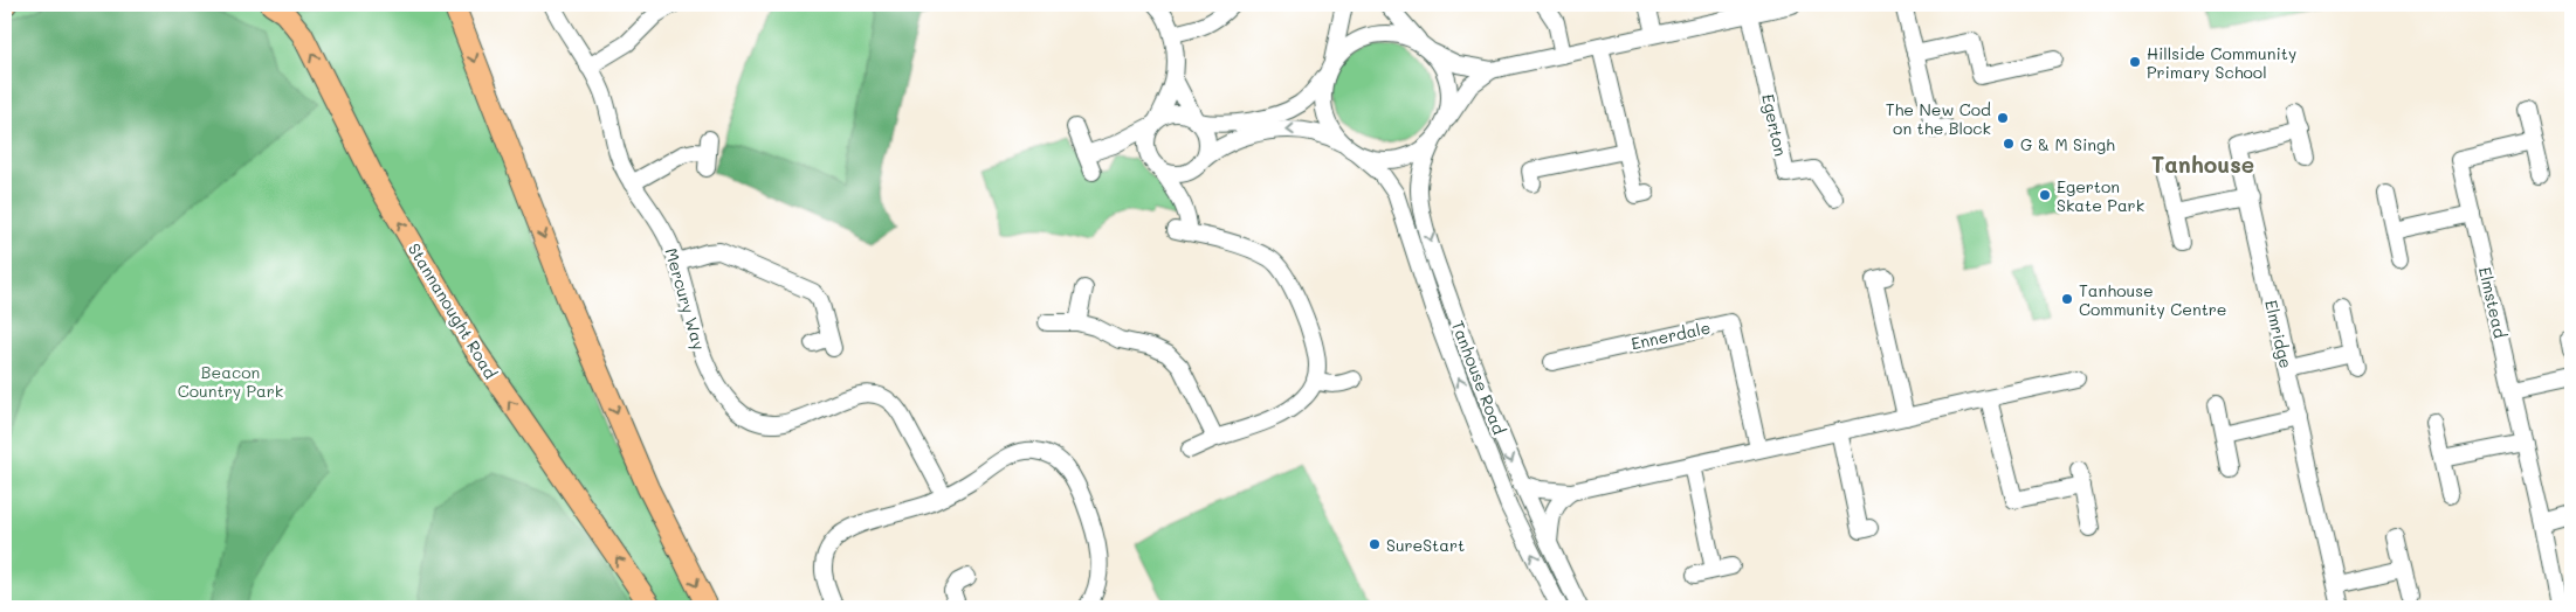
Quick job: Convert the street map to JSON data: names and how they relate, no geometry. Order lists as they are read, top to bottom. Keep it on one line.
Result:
{"streets":{"main road":["Stannanought Road"],"street":["Egerton","Mercury Way","Elmstead","Elmridge","Ennerdale","Tanhouse Road"]},"districts":["Tanhouse"],"parks":["Beacon Country Park"],"places":["Hillside Community Primary School","The New Cod on the Block","G & M Singh","Egerton Skate Park","Tanhouse Community Centre","SureStart"]}
